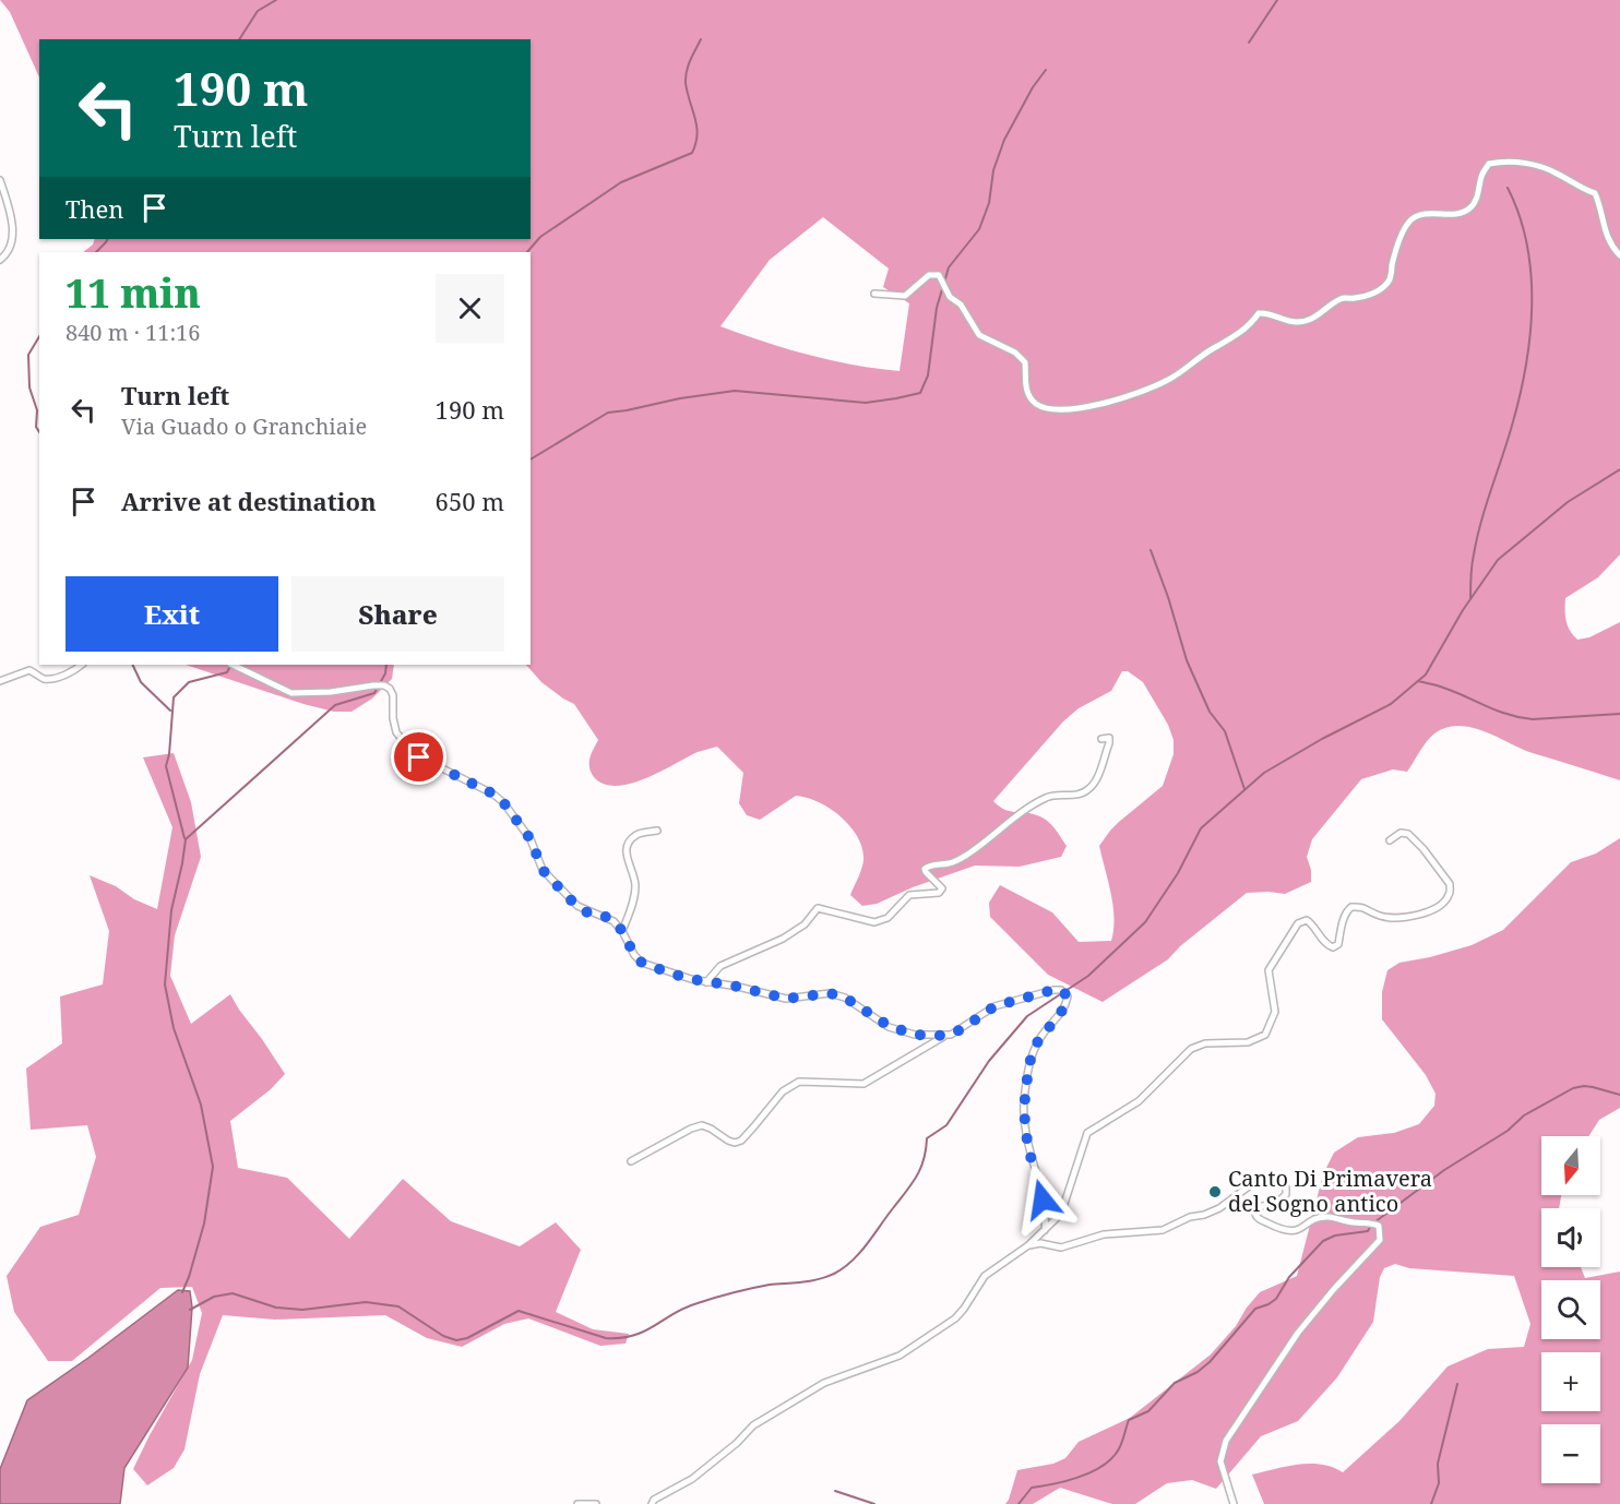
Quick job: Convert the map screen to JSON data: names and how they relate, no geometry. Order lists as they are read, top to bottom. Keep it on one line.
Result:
{"places":["Canto Di Primavera del Sogno antico"],"north":"bottom","page":{"turn":["190 m","Turn left"],"then":"Then","heading":["11 min","840 m · 11:16"],"list":[{"name":"Turn left","note":"Via Guado o Granchiaie","value":"190 m"},{"name":"Arrive at destination","value":"650 m"}],"buttons":["Exit","Share"],"map_buttons":["+","−"]}}
